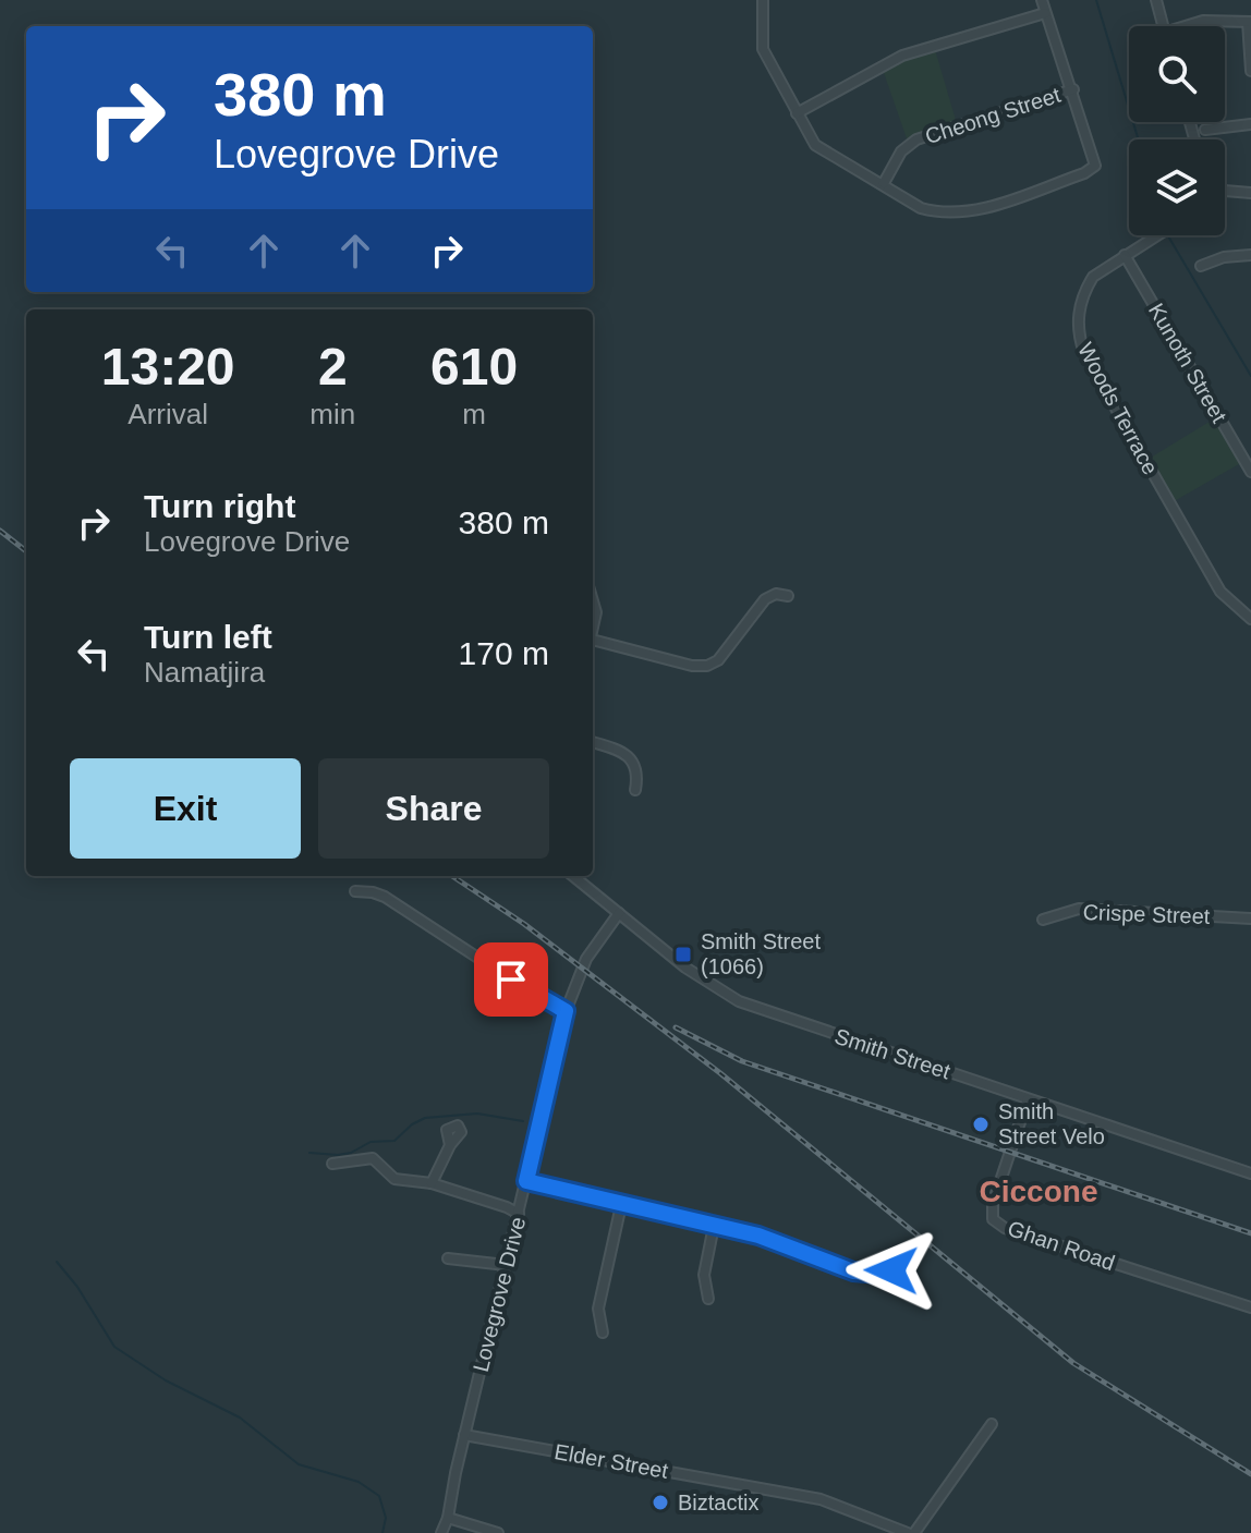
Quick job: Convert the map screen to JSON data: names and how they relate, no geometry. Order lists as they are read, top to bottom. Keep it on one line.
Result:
{"streets":{"street":["Cheong Street","Kunoth Street","Woods Terrace","Crispe Street","Smith Street","Ghan Road","Lovegrove Drive","Elder Street"]},"crossings":[["Kunoth Street","Woods Terrace"],["Smith Street","Ghan Road"],["Smith Street","Lovegrove Drive"],["Lovegrove Drive","Elder Street"]],"districts":["Ciccone"],"places":{"transit":["Smith Street (1066)"],"other":["Smith Street Velo","Biztactix"]},"page":{"turn":["380 m","Lovegrove Drive"],"eta":["13:20","Arrival","2","min","610","m"],"list":[{"name":"Turn right","note":"Lovegrove Drive","value":"380 m"},{"name":"Turn left","note":"Namatjira","value":"170 m"}],"buttons":["Exit","Share"]}}
